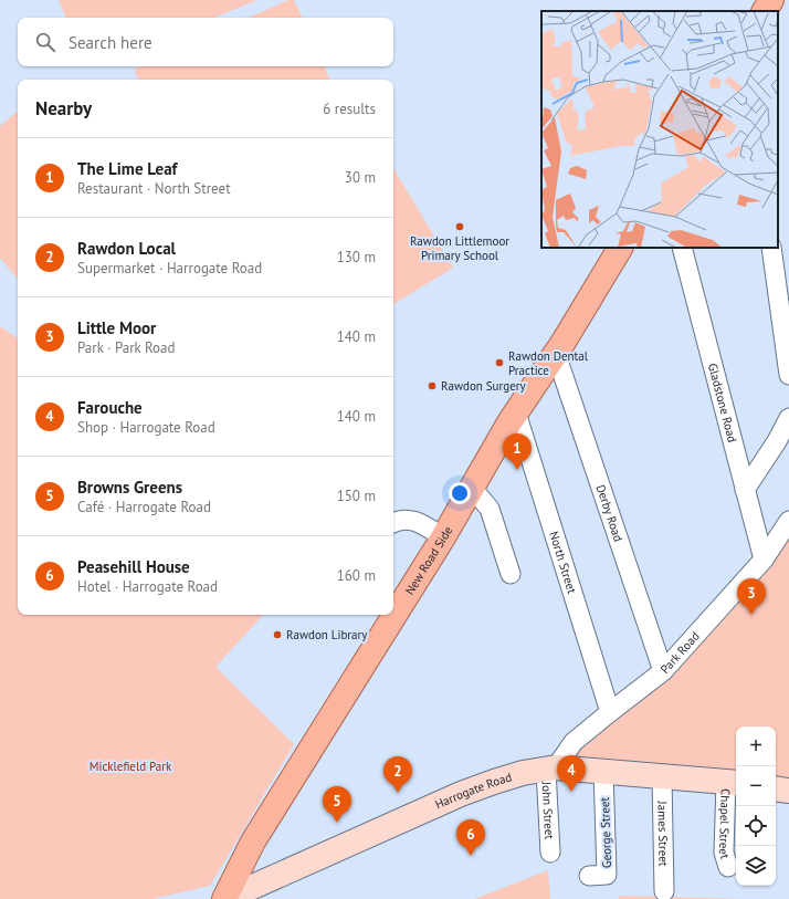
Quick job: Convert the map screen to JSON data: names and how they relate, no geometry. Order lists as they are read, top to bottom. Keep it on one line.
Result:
{"streets":{"main road":["New Road Side","Harrogate Road"],"street":["Gladstone Road","Derby Road","North Street","Park Road","John Street","Chapel Street","George Street","James Street"]},"crossings":[["Gladstone Road","Park Road"],["Derby Road","New Road Side"],["Derby Road","Park Road"],["New Road Side","North Street"],["New Road Side","Harrogate Road"],["North Street","Park Road"],["Park Road","Harrogate Road"],["Park Road","John Street"],["Harrogate Road","John Street"],["Harrogate Road","Chapel Street"],["Harrogate Road","George Street"],["Harrogate Road","James Street"]],"parks":["Micklefield Park"],"places":["Rawdon Littlemoor Primary School","Rawdon Dental Practice","Rawdon Surgery","Rawdon Library"],"page":{"search":"Search here","heading":["Nearby","6 results"],"list":[{"mark":"1","name":"The Lime Leaf","note":"Restaurant · North Street","value":"30 m"},{"mark":"2","name":"Rawdon Local","note":"Supermarket · Harrogate Road","value":"130 m"},{"mark":"3","name":"Little Moor","note":"Park · Park Road","value":"140 m"},{"mark":"4","name":"Farouche","note":"Shop · Harrogate Road","value":"140 m"},{"mark":"5","name":"Browns Greens","note":"Café · Harrogate Road","value":"150 m"},{"mark":"6","name":"Peasehill House","note":"Hotel · Harrogate Road","value":"160 m"}],"pins":["1","3","4","2","5","6"],"map_buttons":["+","−"]}}
